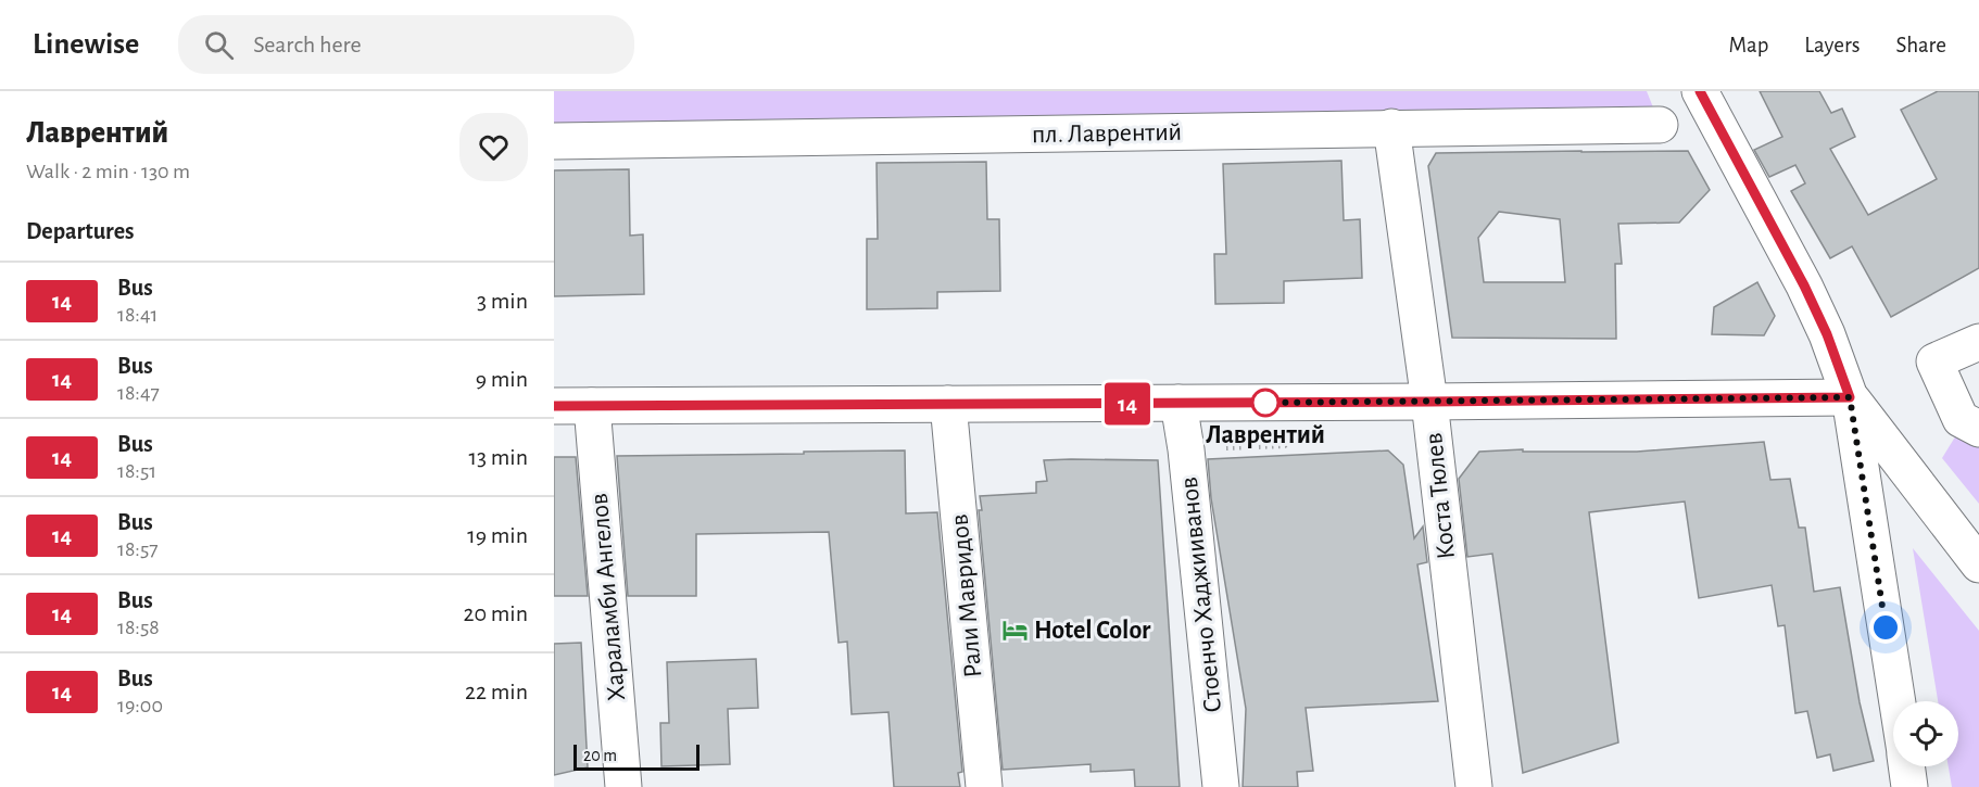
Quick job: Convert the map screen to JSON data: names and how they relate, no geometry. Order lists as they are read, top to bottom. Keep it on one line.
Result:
{"streets":{"street":["пл. Лаврентий","Коста Тюлев","Стоенчо Хаджииванов","Рали Мавридов","Хараламби Ангелов"]},"crossings":[["пл. Лаврентий","Коста Тюлев"]],"places":{"other":["Лаврентий"],"hotel":["Hotel Color"]},"lines":["bus line 14"],"scale_bar":"20 m","page":{"header":"Linewise","search":"Search here","nav":["Map","Layers","Share"],"heading":[["Лаврентий","Walk · 2 min · 130 m"],"Departures"],"on_map":"14","list":[{"mark":"14","name":"Bus","note":"18:41","value":"3 min"},{"mark":"14","name":"Bus","note":"18:47","value":"9 min"},{"mark":"14","name":"Bus","note":"18:51","value":"13 min"},{"mark":"14","name":"Bus","note":"18:57","value":"19 min"},{"mark":"14","name":"Bus","note":"18:58","value":"20 min"},{"mark":"14","name":"Bus","note":"19:00","value":"22 min"}],"scale":"20 m"}}
